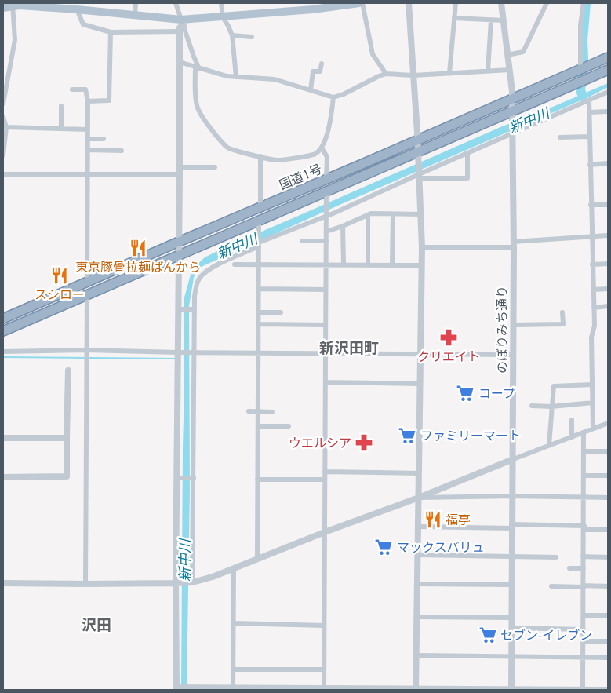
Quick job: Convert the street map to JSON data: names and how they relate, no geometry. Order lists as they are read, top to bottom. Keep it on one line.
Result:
{"streets":{"highway":["国道1号"],"street":["のぼりみち通り"]},"crossings":[["国道1号","のぼりみち通り"]],"districts":["新沢田町","沢田"],"water":["新中川"],"places":{"restaurant":["東京豚骨拉麺ばんから","スシロー","福亭"],"pharmacy":["クリエイト","ウエルシア"],"supermarket":["コープ","ファミリーマート","マックスバリュ","セブン-イレブン"]}}
